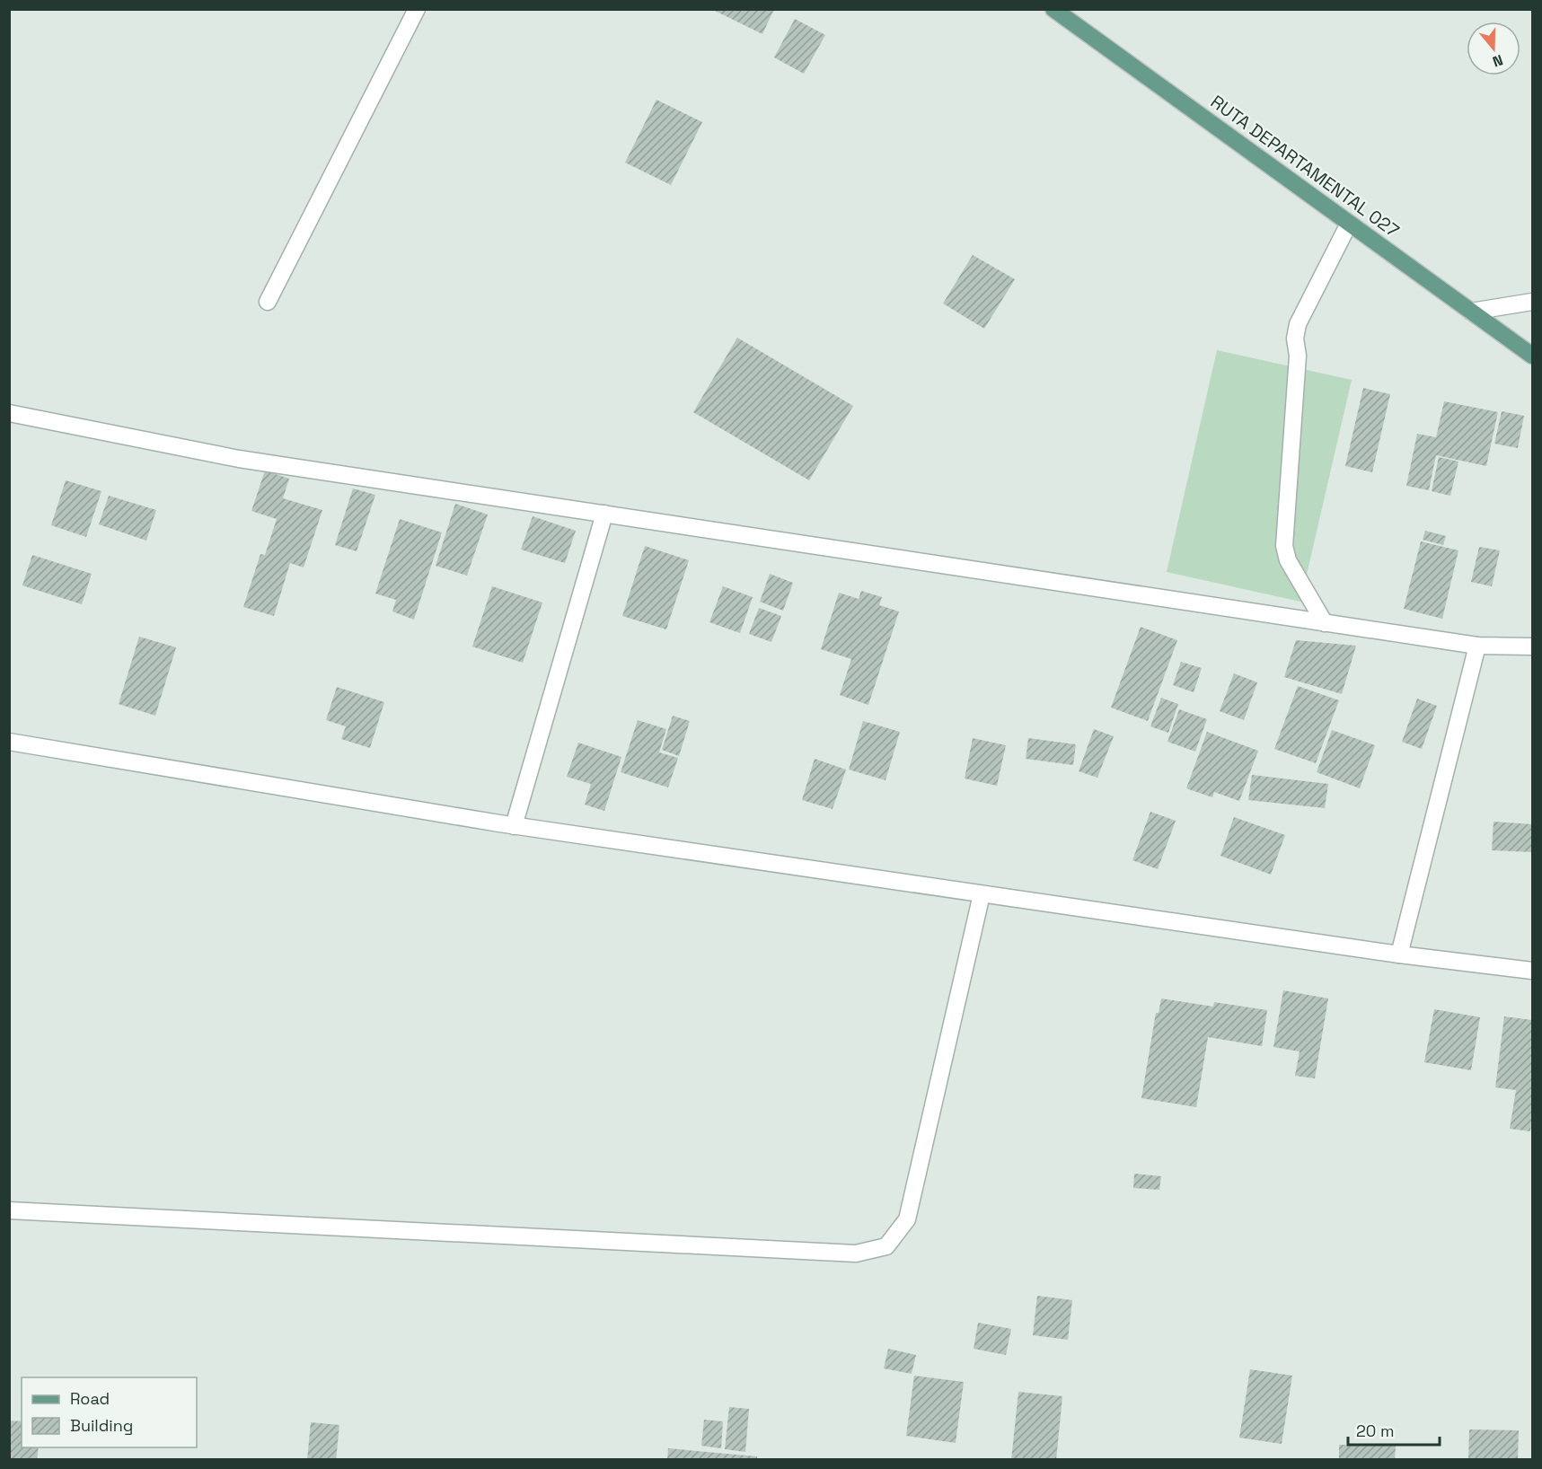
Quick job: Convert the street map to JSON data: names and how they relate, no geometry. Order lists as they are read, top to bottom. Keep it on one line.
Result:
{"streets":{"main road":["RUTA DEPARTAMENTAL 027"]},"legend":["Road","Building"],"scale_bar":"20 m","north":"bottom"}
